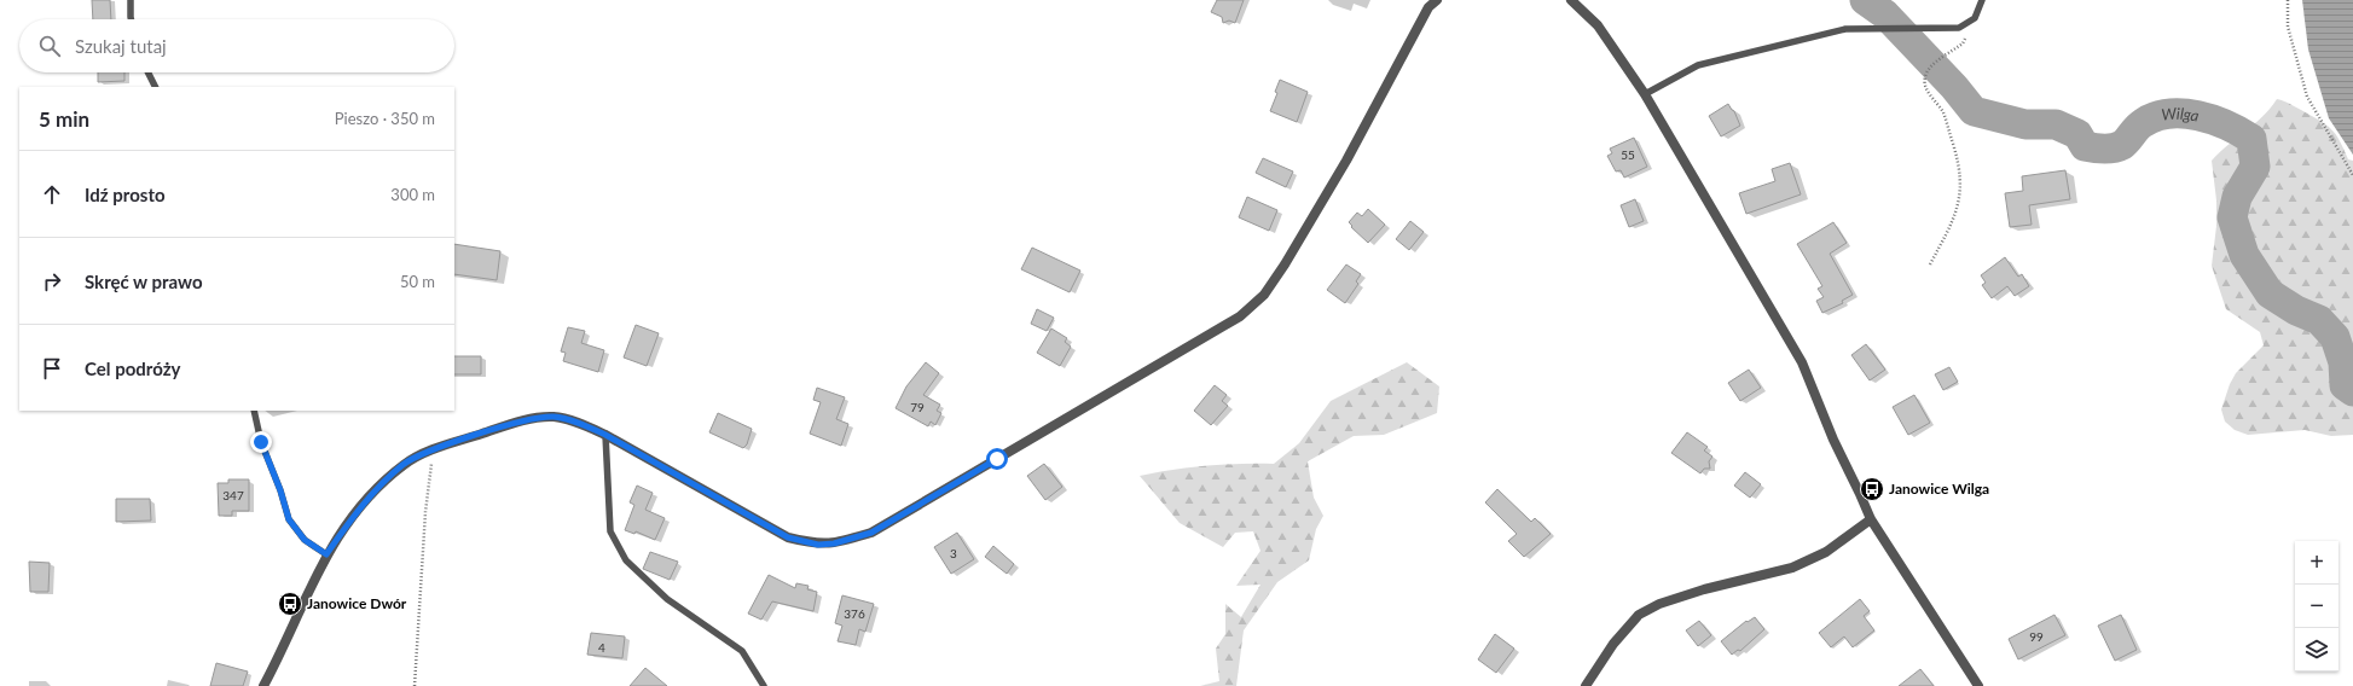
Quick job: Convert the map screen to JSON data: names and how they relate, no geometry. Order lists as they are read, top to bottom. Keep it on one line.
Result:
{"water":["Wilga"],"places":{"bus stop":["Janowice Wilga","Janowice Dwór"]},"house_numbers":["55","79","347","3","376","99","4"],"page":{"search":"Szukaj tutaj","heading":["5 min","Pieszo · 350 m"],"list":[["Idź prosto","300 m"],["Skręć w prawo","50 m"],"Cel podróży"],"map_buttons":["+","−"]}}
